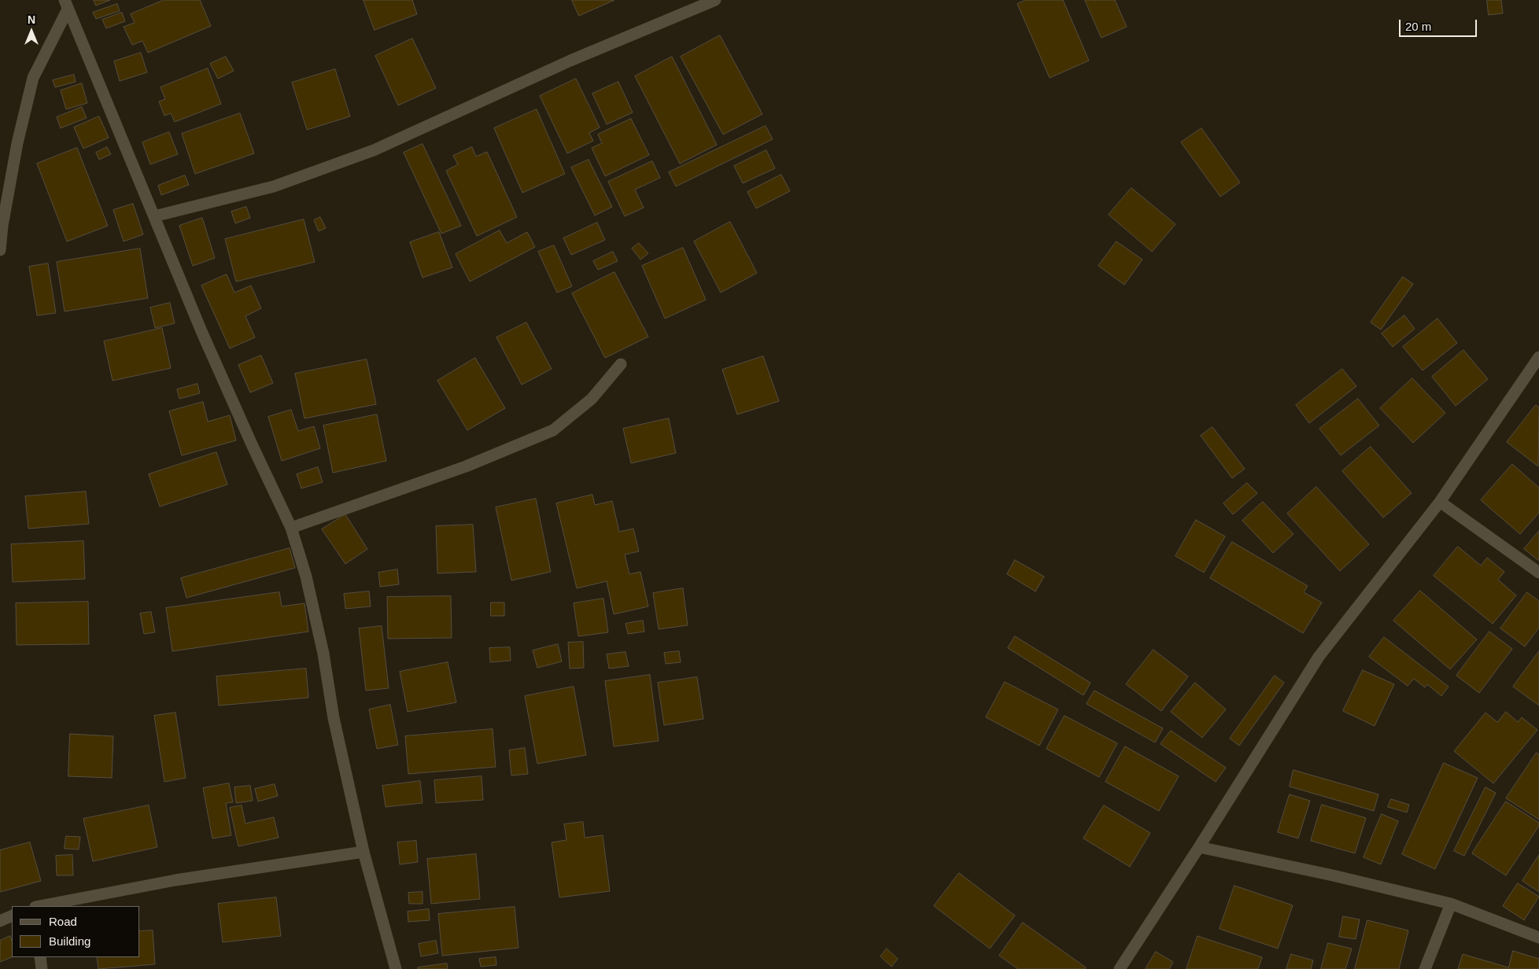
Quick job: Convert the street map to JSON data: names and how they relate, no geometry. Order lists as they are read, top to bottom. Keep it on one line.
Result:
{"legend":["Road","Building"],"scale_bar":"20 m","north":"top"}
